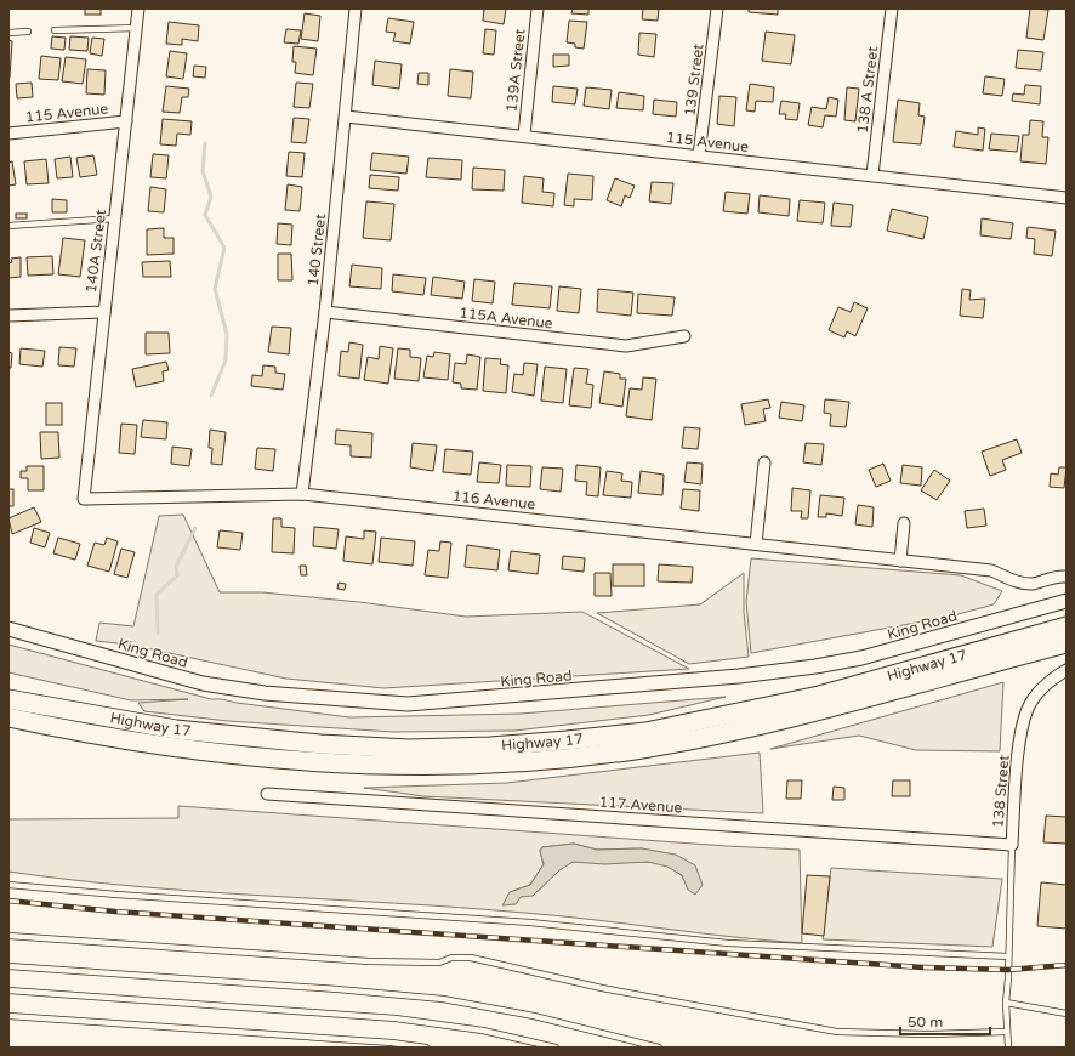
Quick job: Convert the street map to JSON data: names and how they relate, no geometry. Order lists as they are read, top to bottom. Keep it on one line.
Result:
{"streets":{"highway":["Highway 17"],"street":["139A Street","139 Street","138 A Street","115 Avenue","140 Street","140A Street","115A Avenue","116 Avenue","King Road","138 Street","117 Avenue"]},"crossings":[["139A Street","115 Avenue"],["139 Street","115 Avenue"],["138 A Street","115 Avenue"],["115 Avenue","140 Street"],["115 Avenue","140A Street"],["140 Street","115A Avenue"],["140 Street","116 Avenue"],["140A Street","116 Avenue"],["138 Street","117 Avenue"]],"scale_bar":"50 m"}
